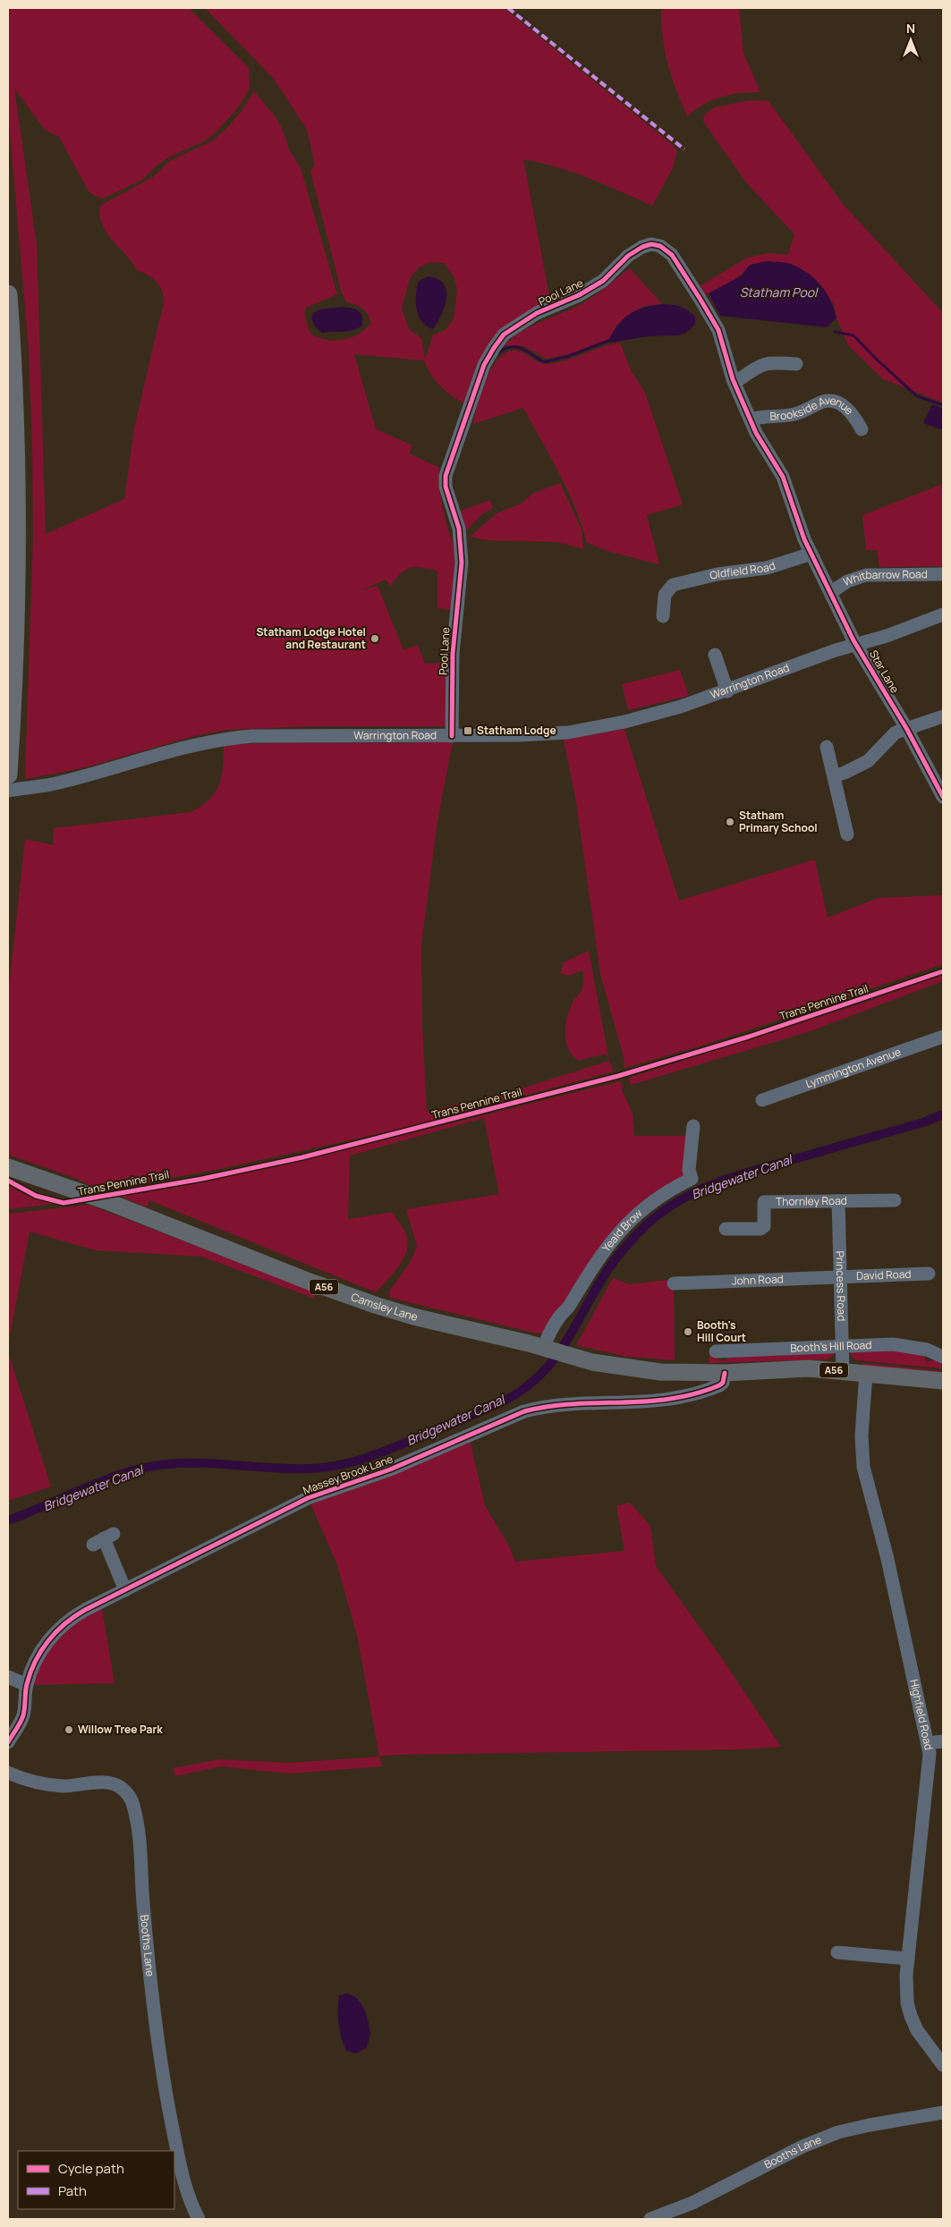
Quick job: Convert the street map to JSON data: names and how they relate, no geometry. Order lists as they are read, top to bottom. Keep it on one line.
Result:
{"streets":{"main road":["A56","Camsley Lane"],"street":["Pool Lane","Brookside Avenue","Oldfield Road","Whitbarrow Road","Star Lane","Warrington Road","Lymmington Avenue","Thornley Road","Yeald Brow","David Road","John Road","Princess Road","Booth's Hill Road","Massey Brook Lane","Highfield Road","Booths Lane"],"cycle path":["Trans Pennine Trail"]},"crossings":[["Pool Lane","Brookside Avenue"],["Pool Lane","Oldfield Road"],["Pool Lane","Star Lane"],["Pool Lane","Warrington Road"],["Oldfield Road","Star Lane"],["Whitbarrow Road","Star Lane"],["Star Lane","Warrington Road"],["Thornley Road","Princess Road"],["Yeald Brow","Camsley Lane"],["David Road","John Road"],["David Road","Princess Road"],["John Road","Princess Road"],["Princess Road","A56"],["Princess Road","Booth's Hill Road"],["A56","Camsley Lane"],["A56","Massey Brook Lane"],["A56","Highfield Road"],["Camsley Lane","Massey Brook Lane"]],"water":["Statham Pool","Bridgewater Canal"],"places":{"other":["Statham Lodge Hotel and Restaurant","Statham Primary School","Booth's Hill Court","Willow Tree Park"],"transit":["Statham Lodge"]},"legend":["Cycle path","Path"],"north":"top"}
